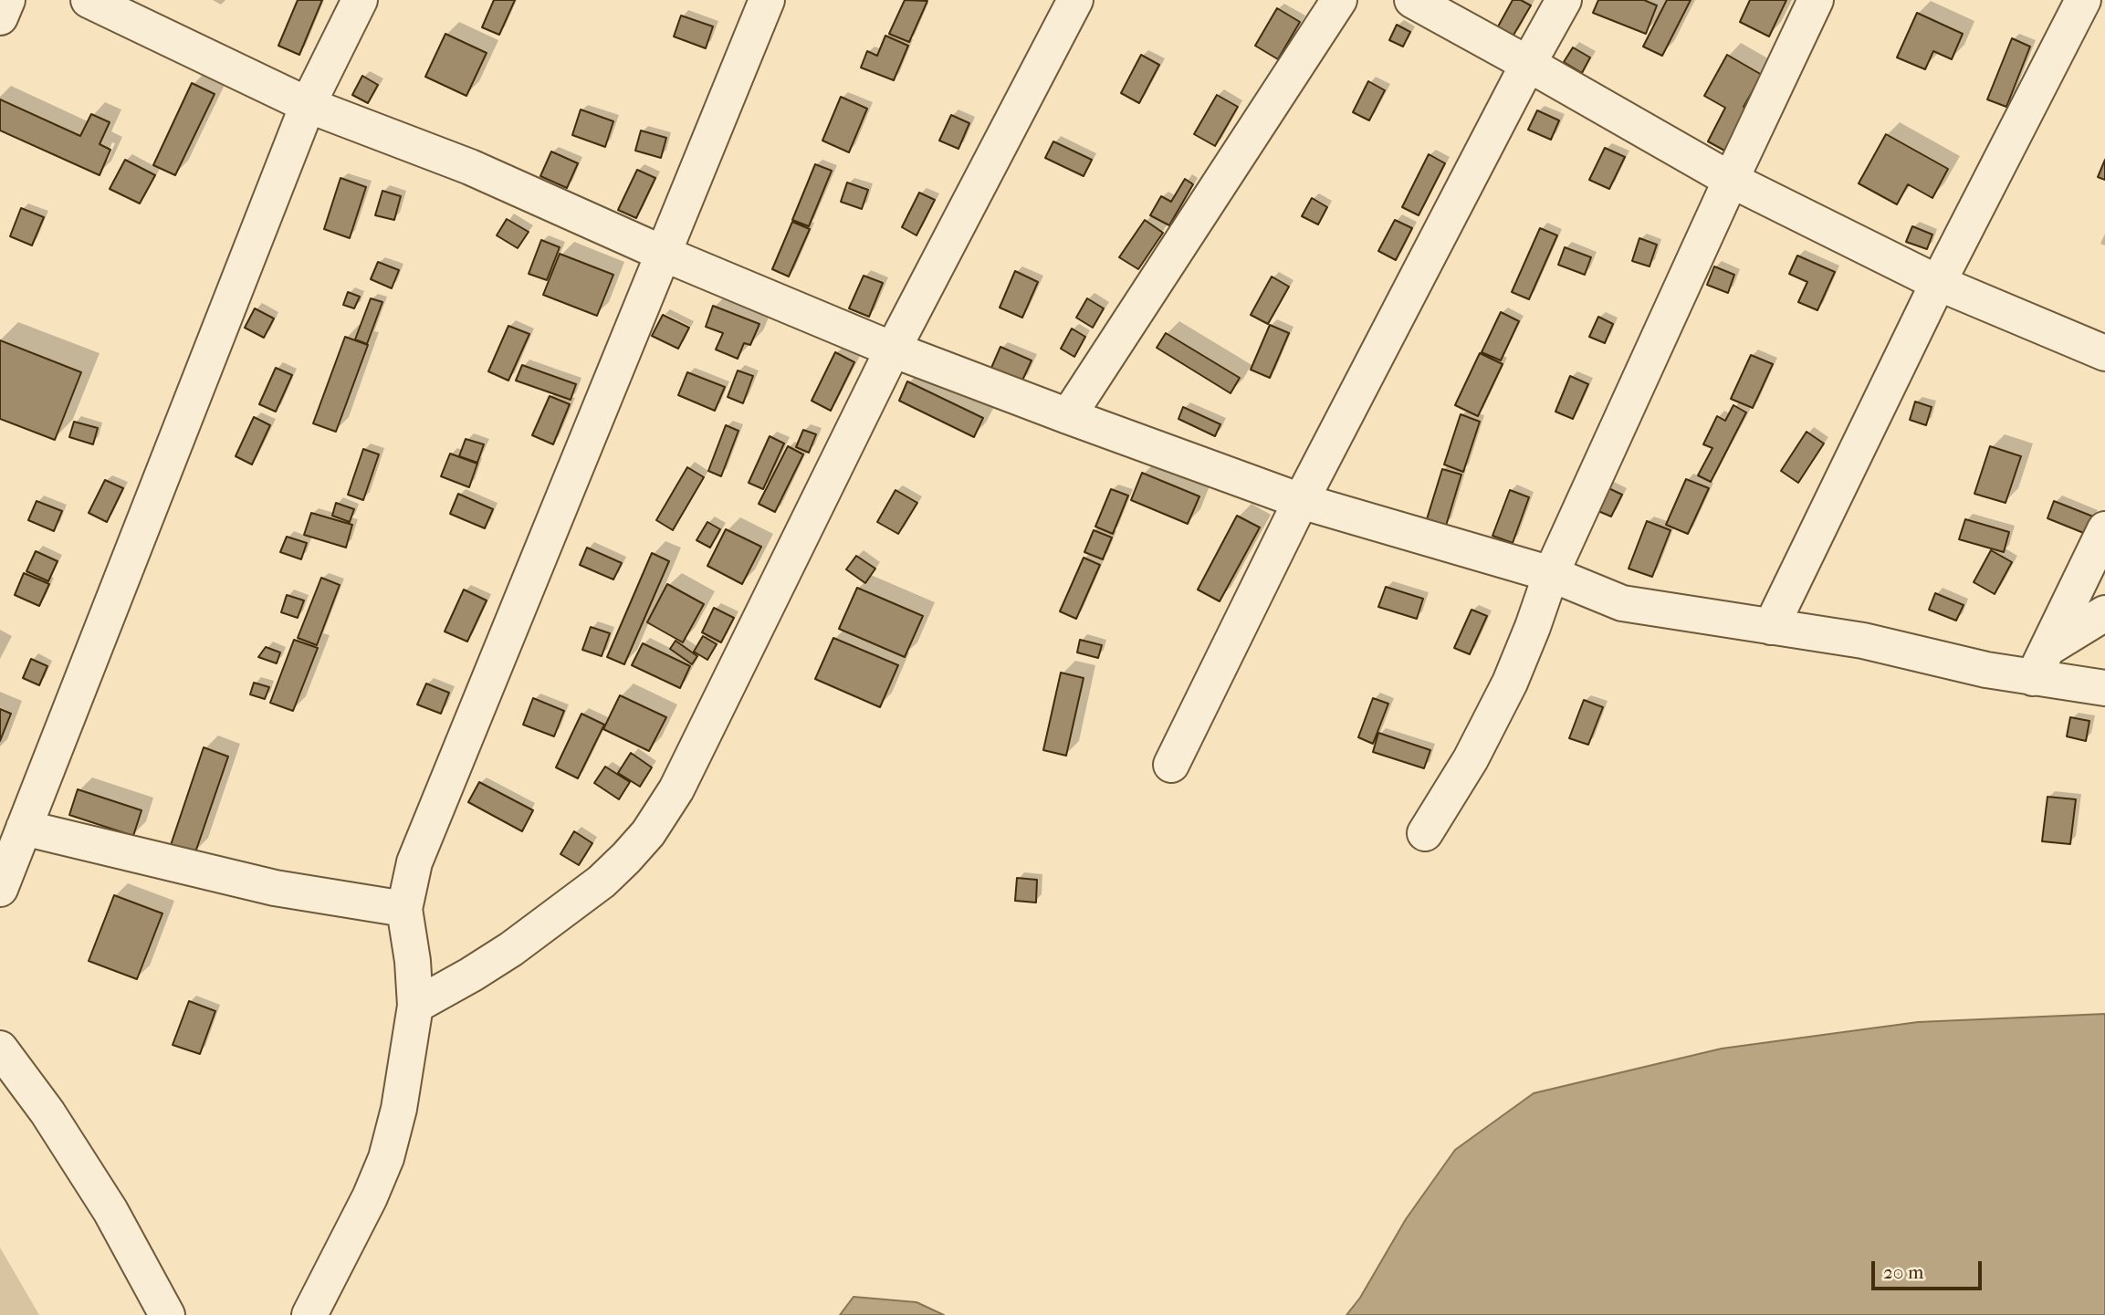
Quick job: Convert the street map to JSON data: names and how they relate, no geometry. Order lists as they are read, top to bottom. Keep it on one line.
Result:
{"scale_bar":"20 m"}
